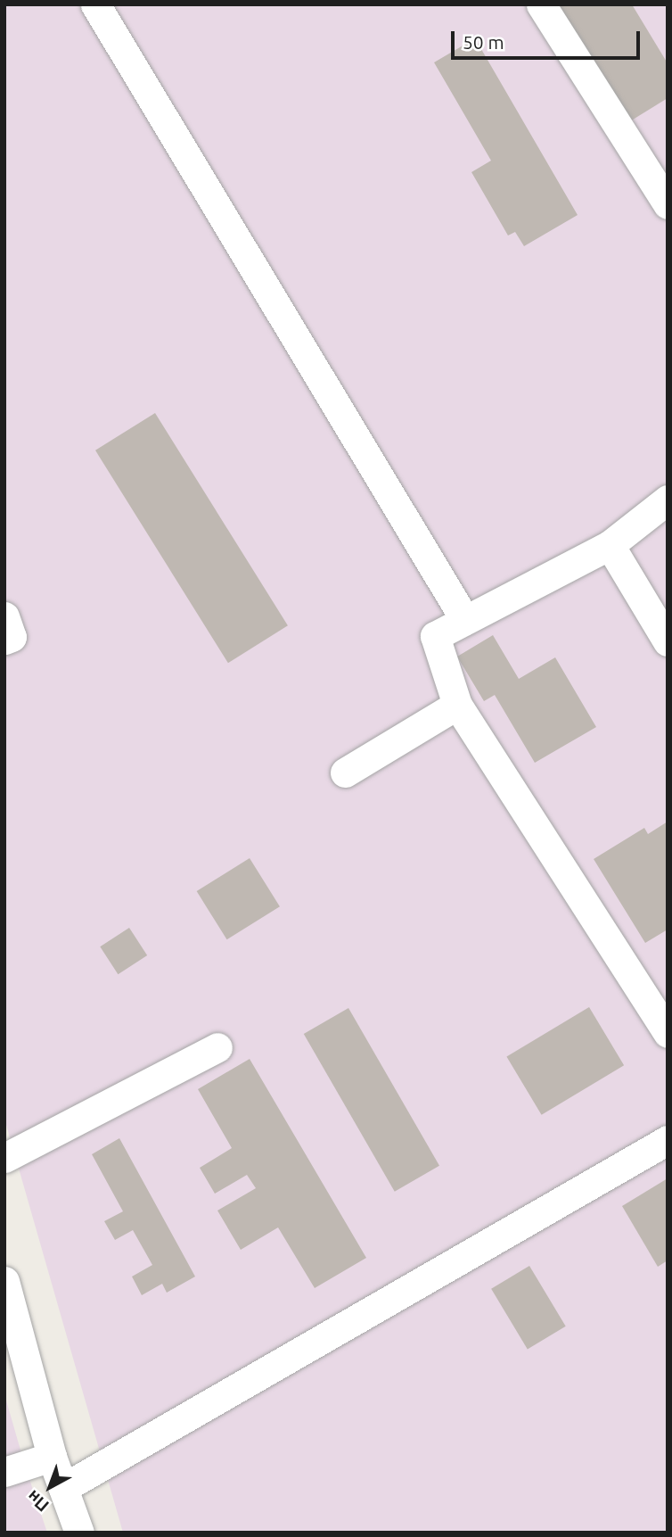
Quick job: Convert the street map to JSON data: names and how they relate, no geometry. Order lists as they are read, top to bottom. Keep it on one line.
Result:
{"scale_bar":"50 m","north":"bottom left"}
